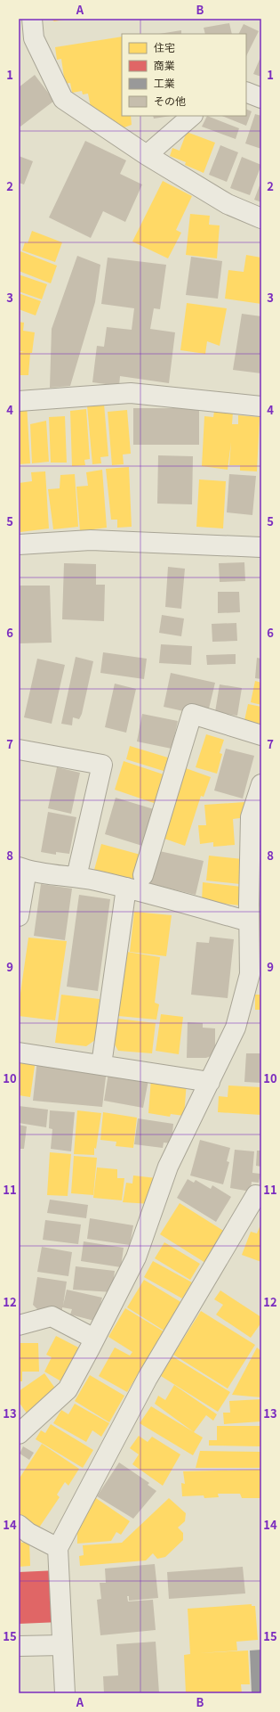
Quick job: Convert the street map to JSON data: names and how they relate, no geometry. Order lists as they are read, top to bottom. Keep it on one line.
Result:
{"legend":["住宅","商業","工業","その他"],"grid":{"columns":["A","B"],"rows":["1","2","3","4","5","6","7","8","9","10","11","12","13","14","15"]}}
